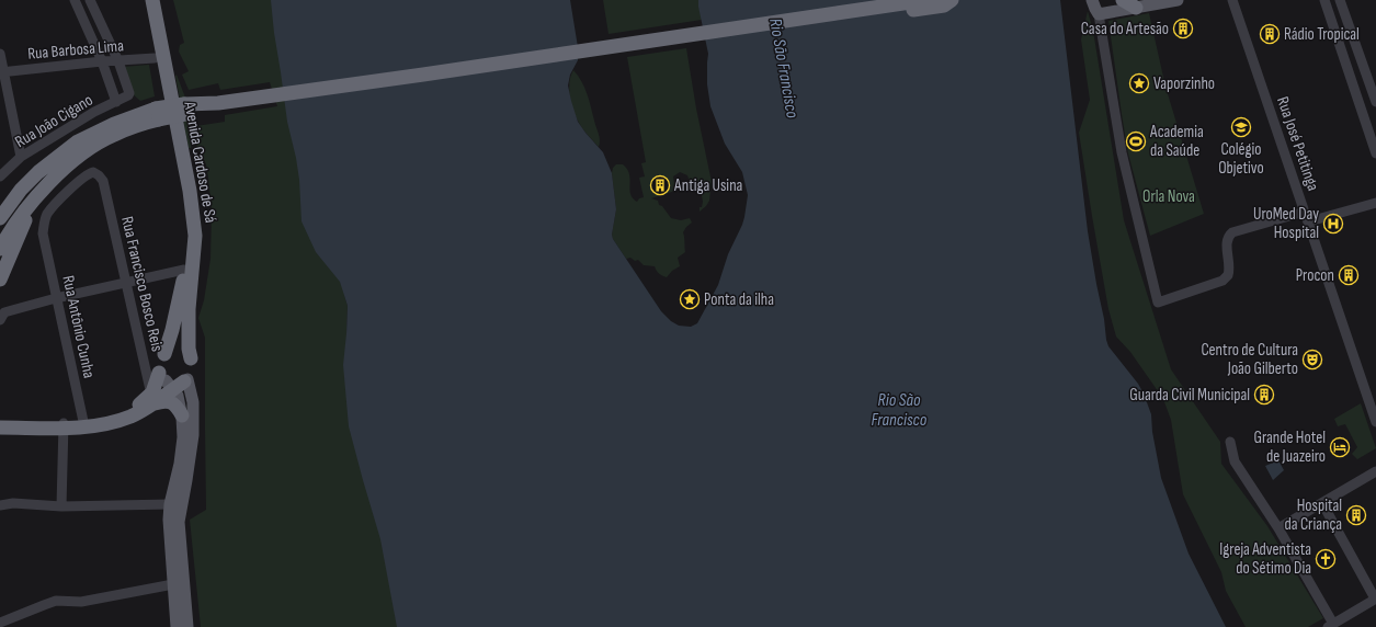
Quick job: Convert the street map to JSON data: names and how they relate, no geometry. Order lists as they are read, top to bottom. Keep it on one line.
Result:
{"streets":{"highway":["Avenida Cardoso de Sá"],"street":["Rua Barbosa Lima","Rua João Cigano","Rua José Petitinga","Rua Francisco Bosco Reis","Rua Antônio Cunha"]},"crossings":[["Rua Barbosa Lima","Rua João Cigano"],["Rua Barbosa Lima","Avenida Cardoso de Sá"],["Rua Francisco Bosco Reis","Rua Antônio Cunha"]],"water":["Rio São Francisco"],"parks":["Orla Nova"],"places":{"building":["Casa do Artesão","Rádio Tropical","Antiga Usina","Procon","Guarda Civil Municipal","Hospital da Criança"],"place":["Vaporzinho","Ponta da ilha"],"school or university":["Colégio Objetivo"],"sports":["Academia da Saúde"],"hospital":["UroMed Day Hospital"],"theatre":["Centro de Cultura João Gilberto"],"hotel":["Grande Hotel de Juazeiro"],"church":["Igreja Adventista do Sétimo Dia"]}}
